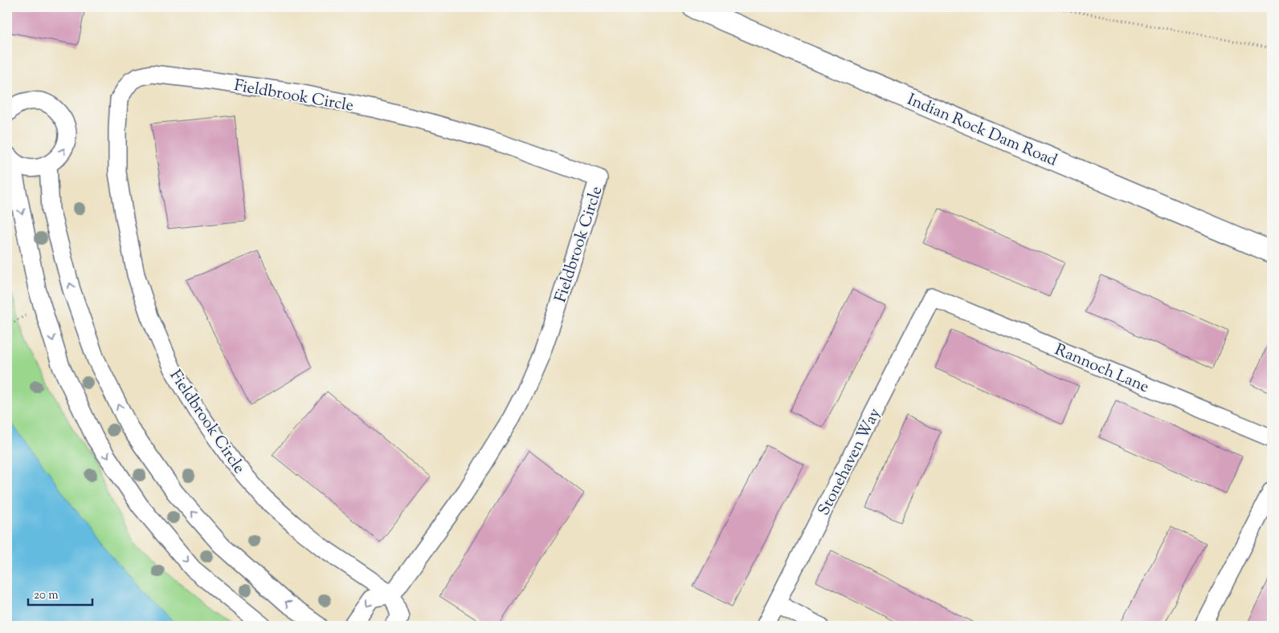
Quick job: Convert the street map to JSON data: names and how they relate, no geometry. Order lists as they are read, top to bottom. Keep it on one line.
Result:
{"streets":{"street":["Fieldbrook Circle","Indian Rock Dam Road","Rannoch Lane","Stonehaven Way"]},"crossings":[["Rannoch Lane","Stonehaven Way"]],"scale_bar":"20 m"}
